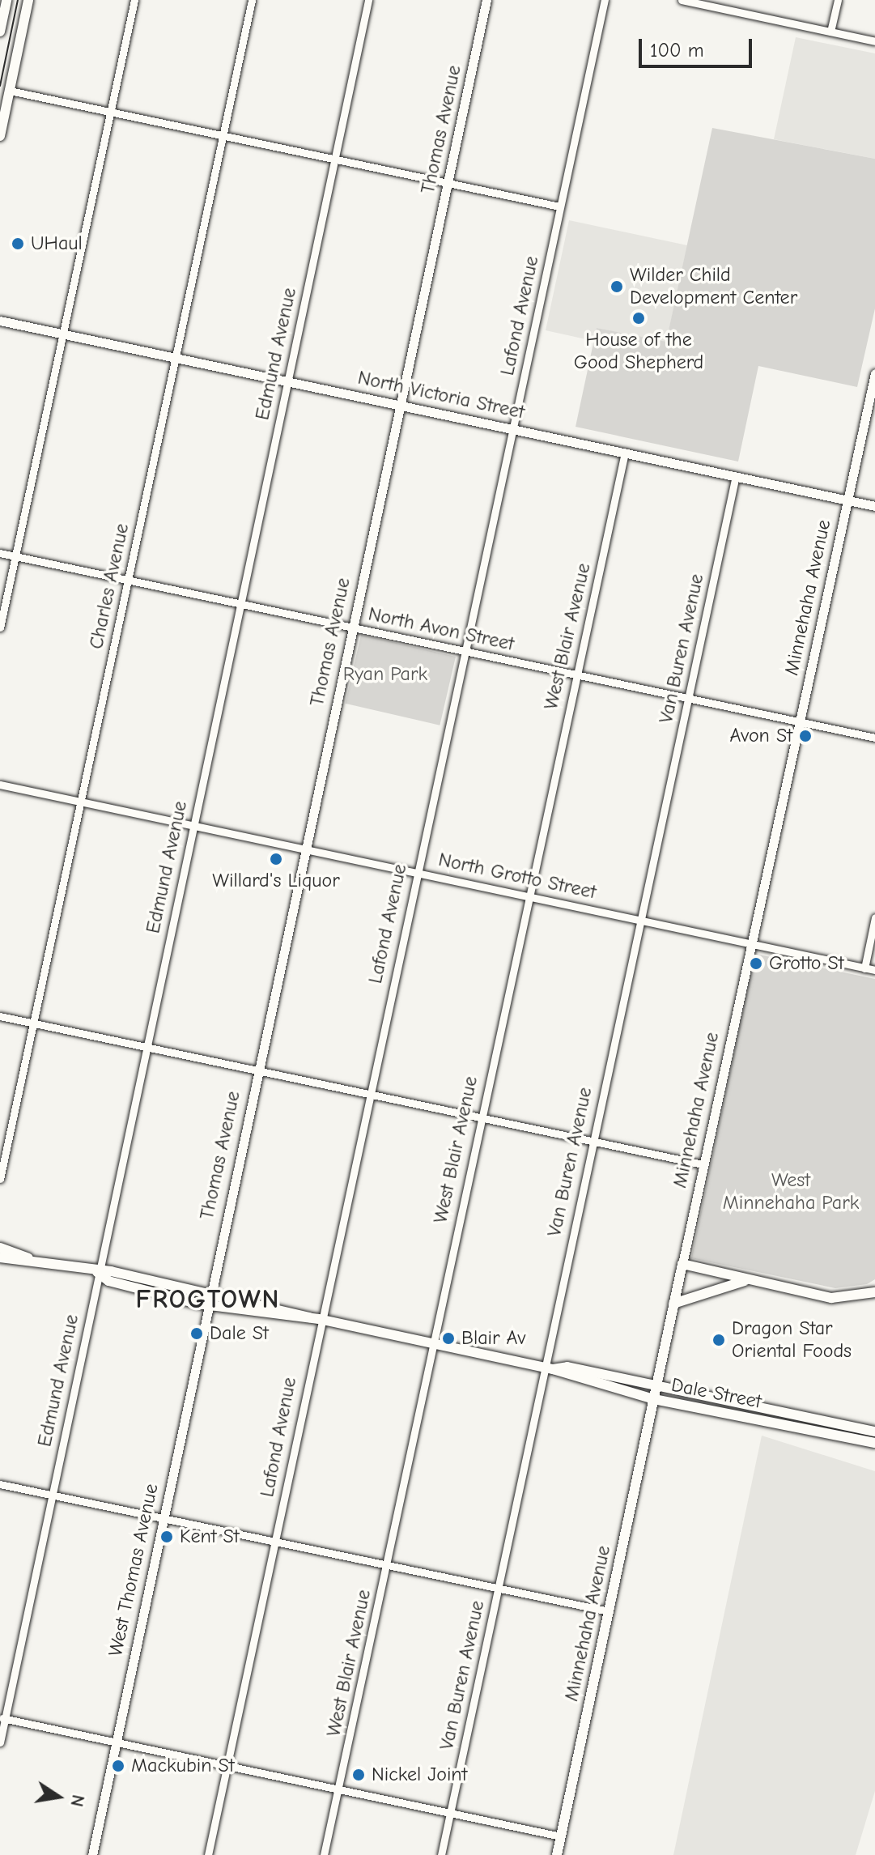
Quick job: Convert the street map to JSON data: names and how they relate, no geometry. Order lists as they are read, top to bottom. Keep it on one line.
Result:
{"streets":{"main road":["Minnehaha Avenue","Dale Street"],"street":["Thomas Avenue","Lafond Avenue","Edmund Avenue","North Victoria Street","Charles Avenue","North Avon Street","West Blair Avenue","Van Buren Avenue","North Grotto Street","West Thomas Avenue"]},"crossings":[["Thomas Avenue","North Victoria Street"],["Thomas Avenue","North Avon Street"],["Thomas Avenue","North Grotto Street"],["Thomas Avenue","Dale Street"],["Thomas Avenue","West Thomas Avenue"],["Lafond Avenue","North Victoria Street"],["Lafond Avenue","North Avon Street"],["Lafond Avenue","North Grotto Street"],["Lafond Avenue","Dale Street"],["Edmund Avenue","North Victoria Street"],["Edmund Avenue","North Avon Street"],["Edmund Avenue","North Grotto Street"],["Edmund Avenue","Dale Street"],["North Victoria Street","Charles Avenue"],["North Victoria Street","Minnehaha Avenue"],["North Victoria Street","West Blair Avenue"],["North Victoria Street","Van Buren Avenue"],["Charles Avenue","North Avon Street"],["Charles Avenue","North Grotto Street"],["Minnehaha Avenue","North Avon Street"],["Minnehaha Avenue","North Grotto Street"],["Minnehaha Avenue","Dale Street"],["North Avon Street","West Blair Avenue"],["North Avon Street","Van Buren Avenue"],["West Blair Avenue","North Grotto Street"],["West Blair Avenue","Dale Street"],["Van Buren Avenue","North Grotto Street"],["Van Buren Avenue","Dale Street"],["Dale Street","West Thomas Avenue"]],"districts":["FROGTOWN"],"parks":["Ryan Park","West Minnehaha Park"],"places":["UHaul","Wilder Child Development Center","House of the Good Shepherd","Avon St","Willard's Liquor","Grotto St","Dale St","Blair Av","Dragon Star Oriental Foods","Kent St","Mackubin St","Nickel Joint"],"scale_bar":"100 m","north":"right"}
